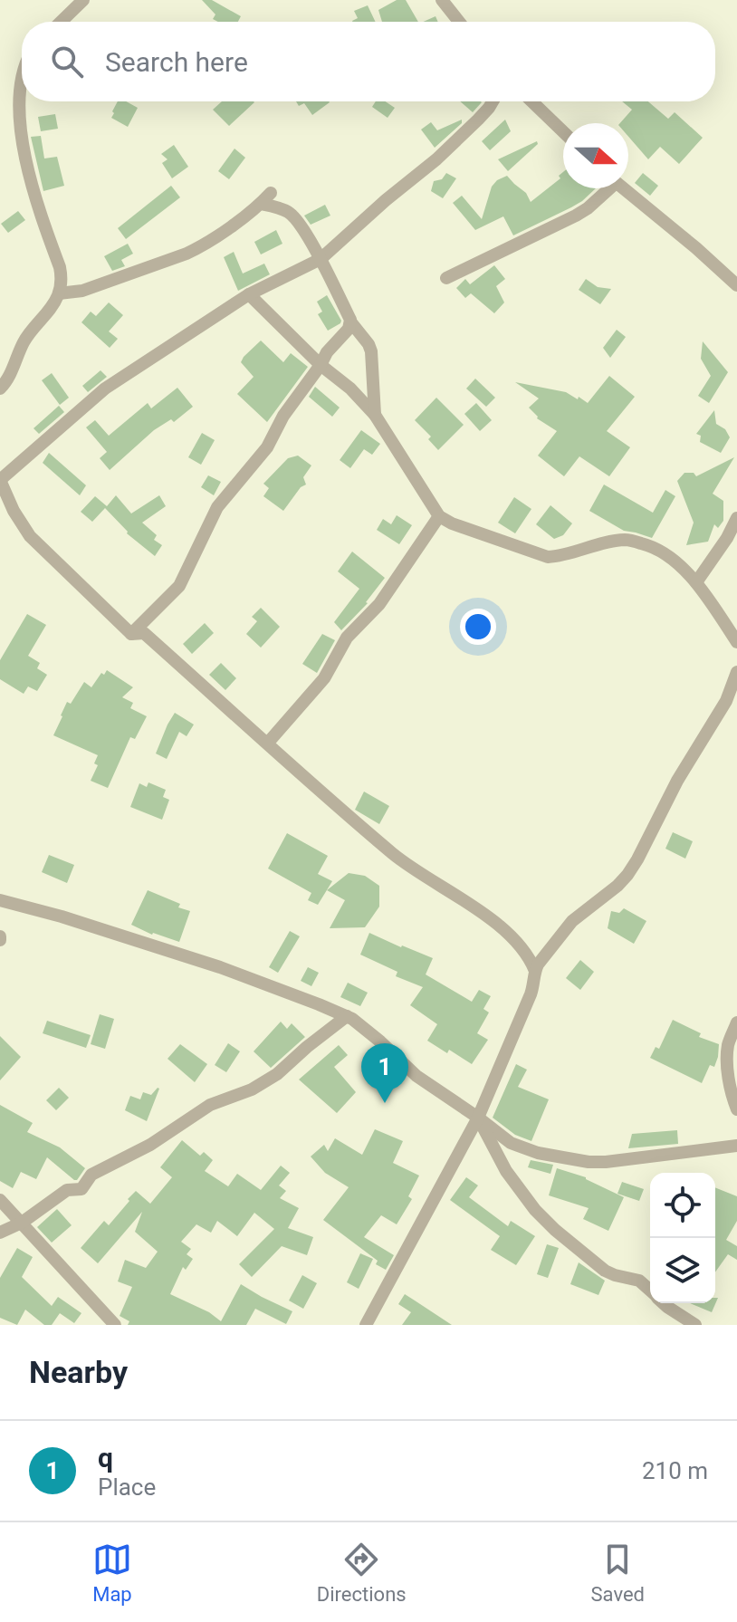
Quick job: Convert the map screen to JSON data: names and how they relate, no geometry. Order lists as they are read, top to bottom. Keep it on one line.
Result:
{"north":"right","page":{"search":"Search here","pins":"1","heading":"Nearby","list":[{"mark":"1","name":"q","note":"Place","value":"210 m"}],"nav":["Map","Directions","Saved"]}}
